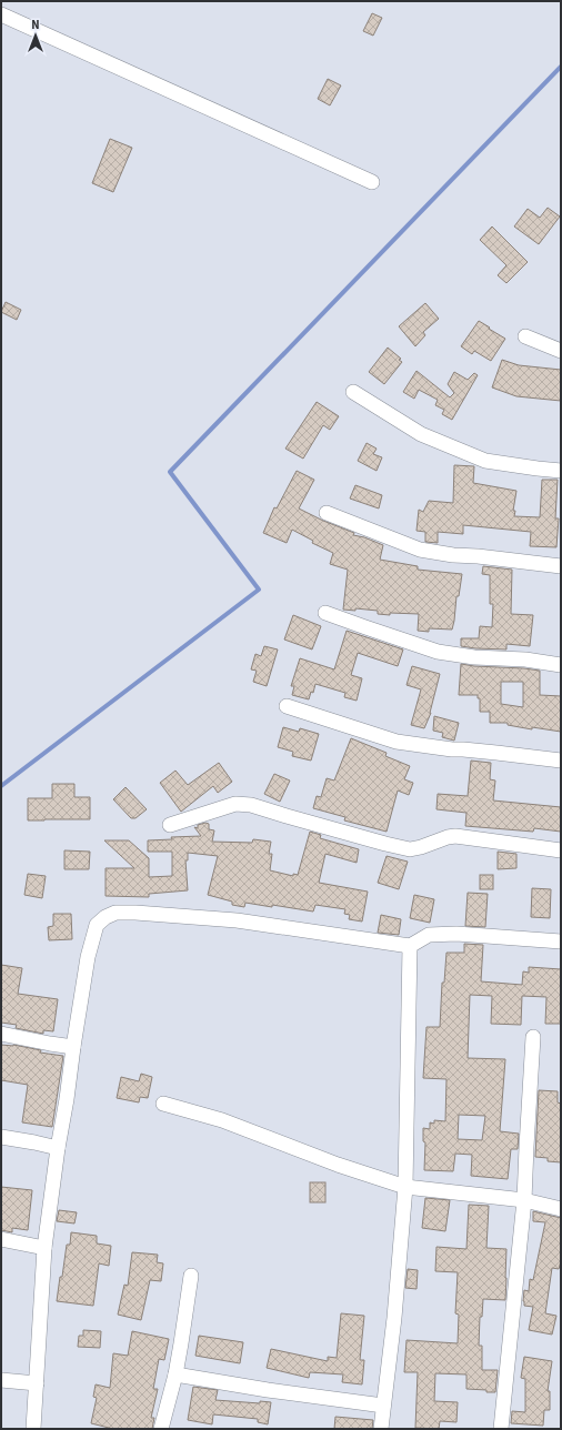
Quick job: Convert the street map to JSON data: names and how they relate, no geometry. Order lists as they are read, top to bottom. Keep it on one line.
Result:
{"north":"top"}
